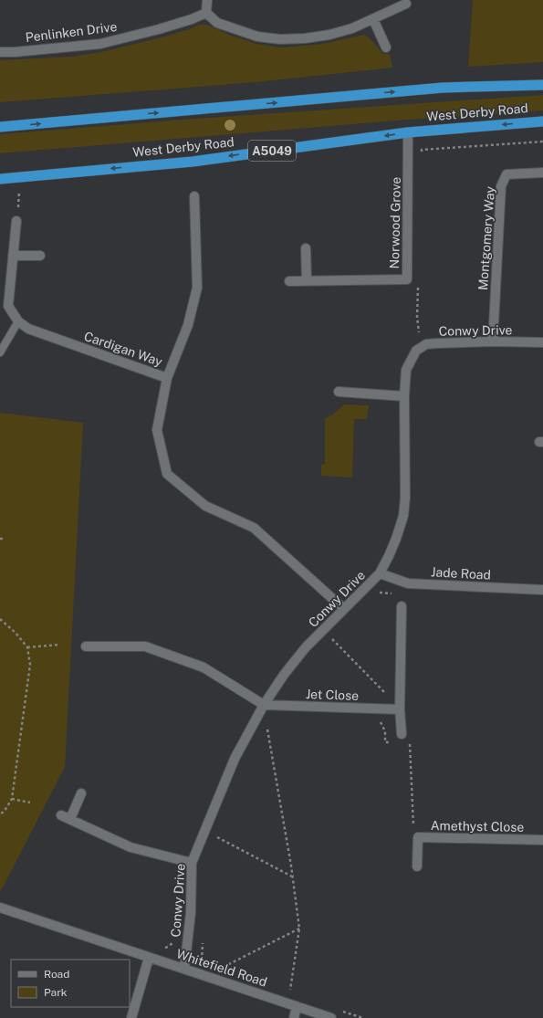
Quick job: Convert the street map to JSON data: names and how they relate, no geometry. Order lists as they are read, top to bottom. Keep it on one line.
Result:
{"streets":{"highway":["West Derby Road","A5049"],"street":["Penlinken Drive","Norwood Grove","Montgomery Way","Conwy Drive","Cardigan Way","Jade Road","Jet Close","Amethyst Close","Whitefield Road"]},"crossings":[["West Derby Road","Norwood Grove"],["Montgomery Way","Conwy Drive"],["Conwy Drive","Cardigan Way"],["Conwy Drive","Jade Road"],["Conwy Drive","Jet Close"],["Conwy Drive","Whitefield Road"]],"legend":["Road","Park"]}
